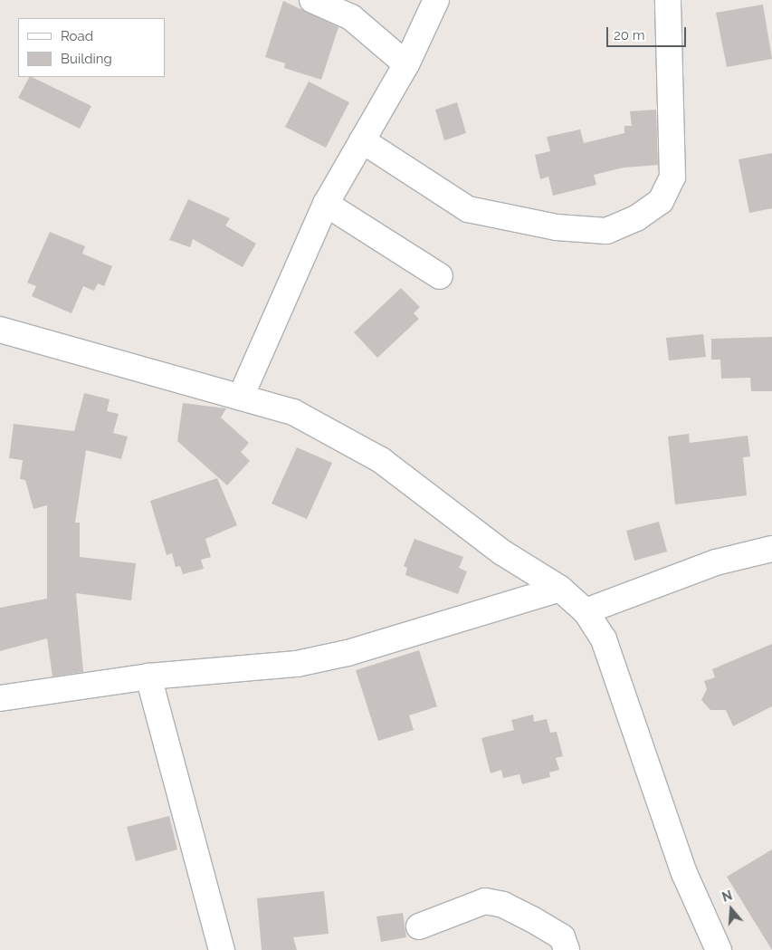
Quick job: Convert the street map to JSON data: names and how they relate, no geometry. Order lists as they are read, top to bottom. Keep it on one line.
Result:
{"legend":["Road","Building"],"scale_bar":"20 m","north":"top"}
